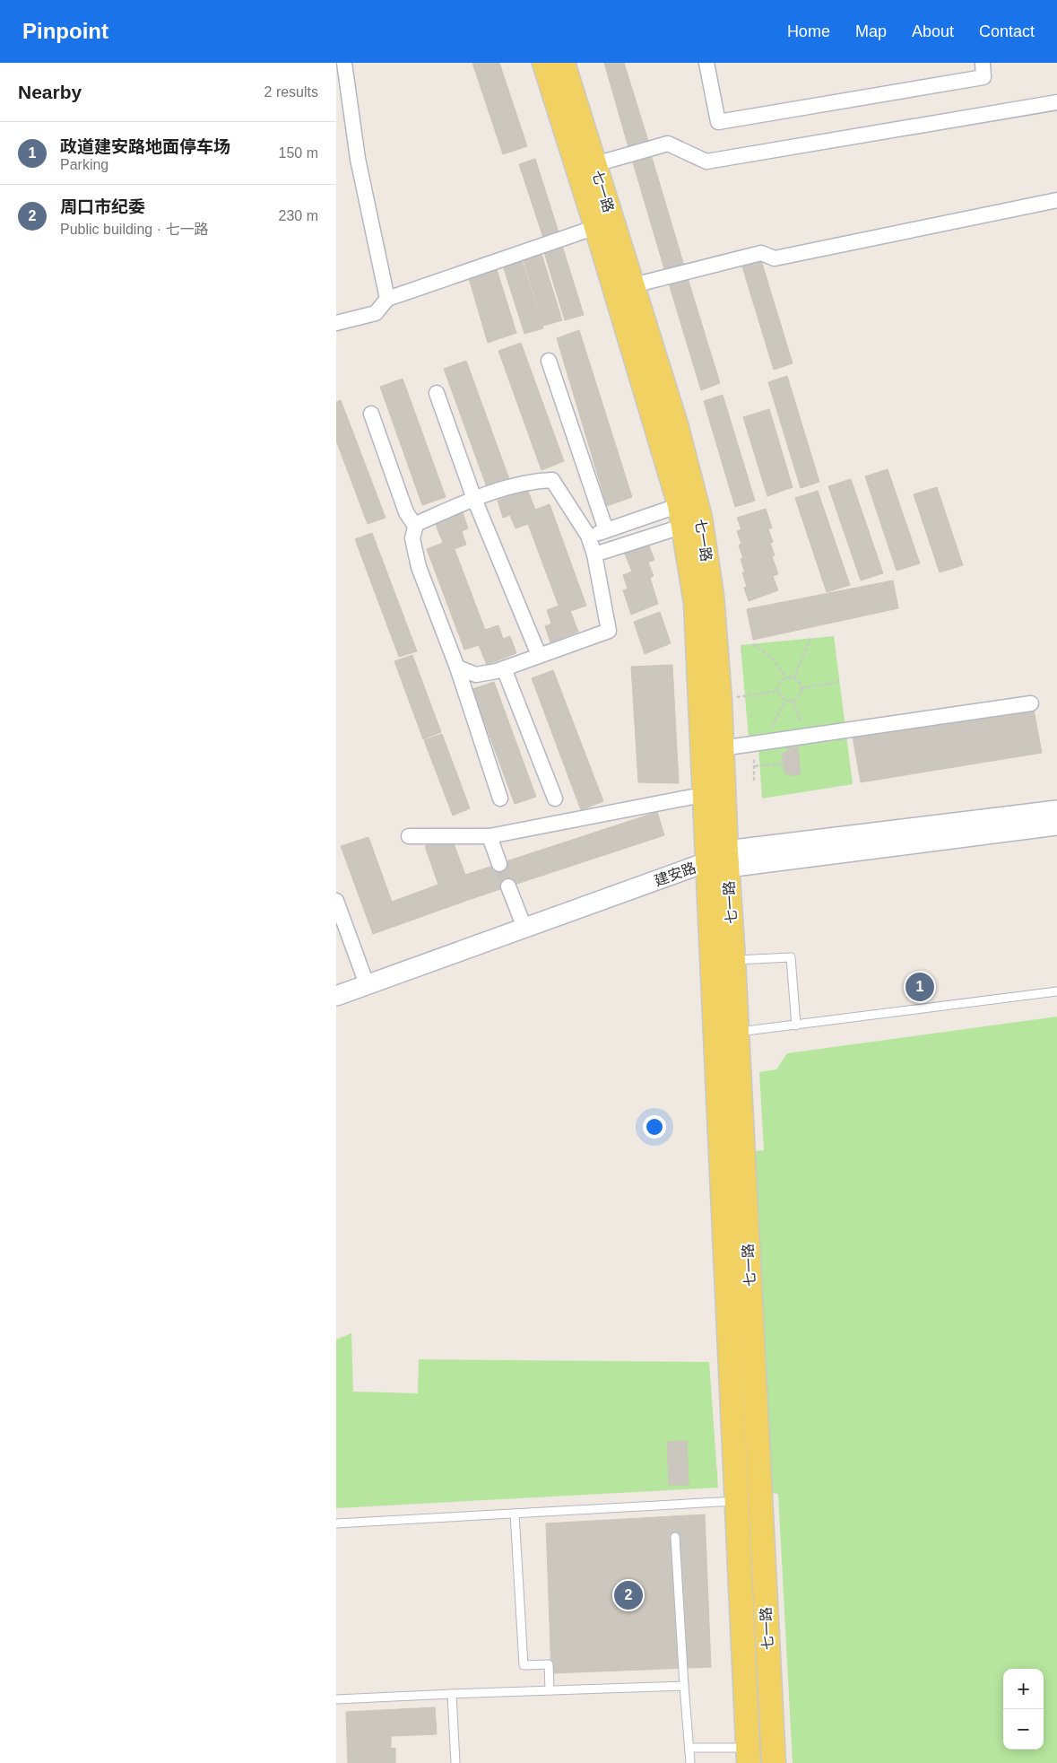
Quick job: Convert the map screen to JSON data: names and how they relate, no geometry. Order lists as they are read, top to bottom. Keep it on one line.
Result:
{"streets":{"main road":["七一路"],"street":["建安路"]},"crossings":[["七一路","建安路"]],"page":{"header":"Pinpoint","nav":["Home","Map","About","Contact"],"heading":["Nearby","2 results"],"list":[{"mark":"1","name":"政道建安路地面停车场","note":"Parking","value":"150 m"},{"mark":"2","name":"周口市纪委","note":"Public building · 七一路","value":"230 m"}],"pins":["1","2"],"map_buttons":["+","−"]}}
